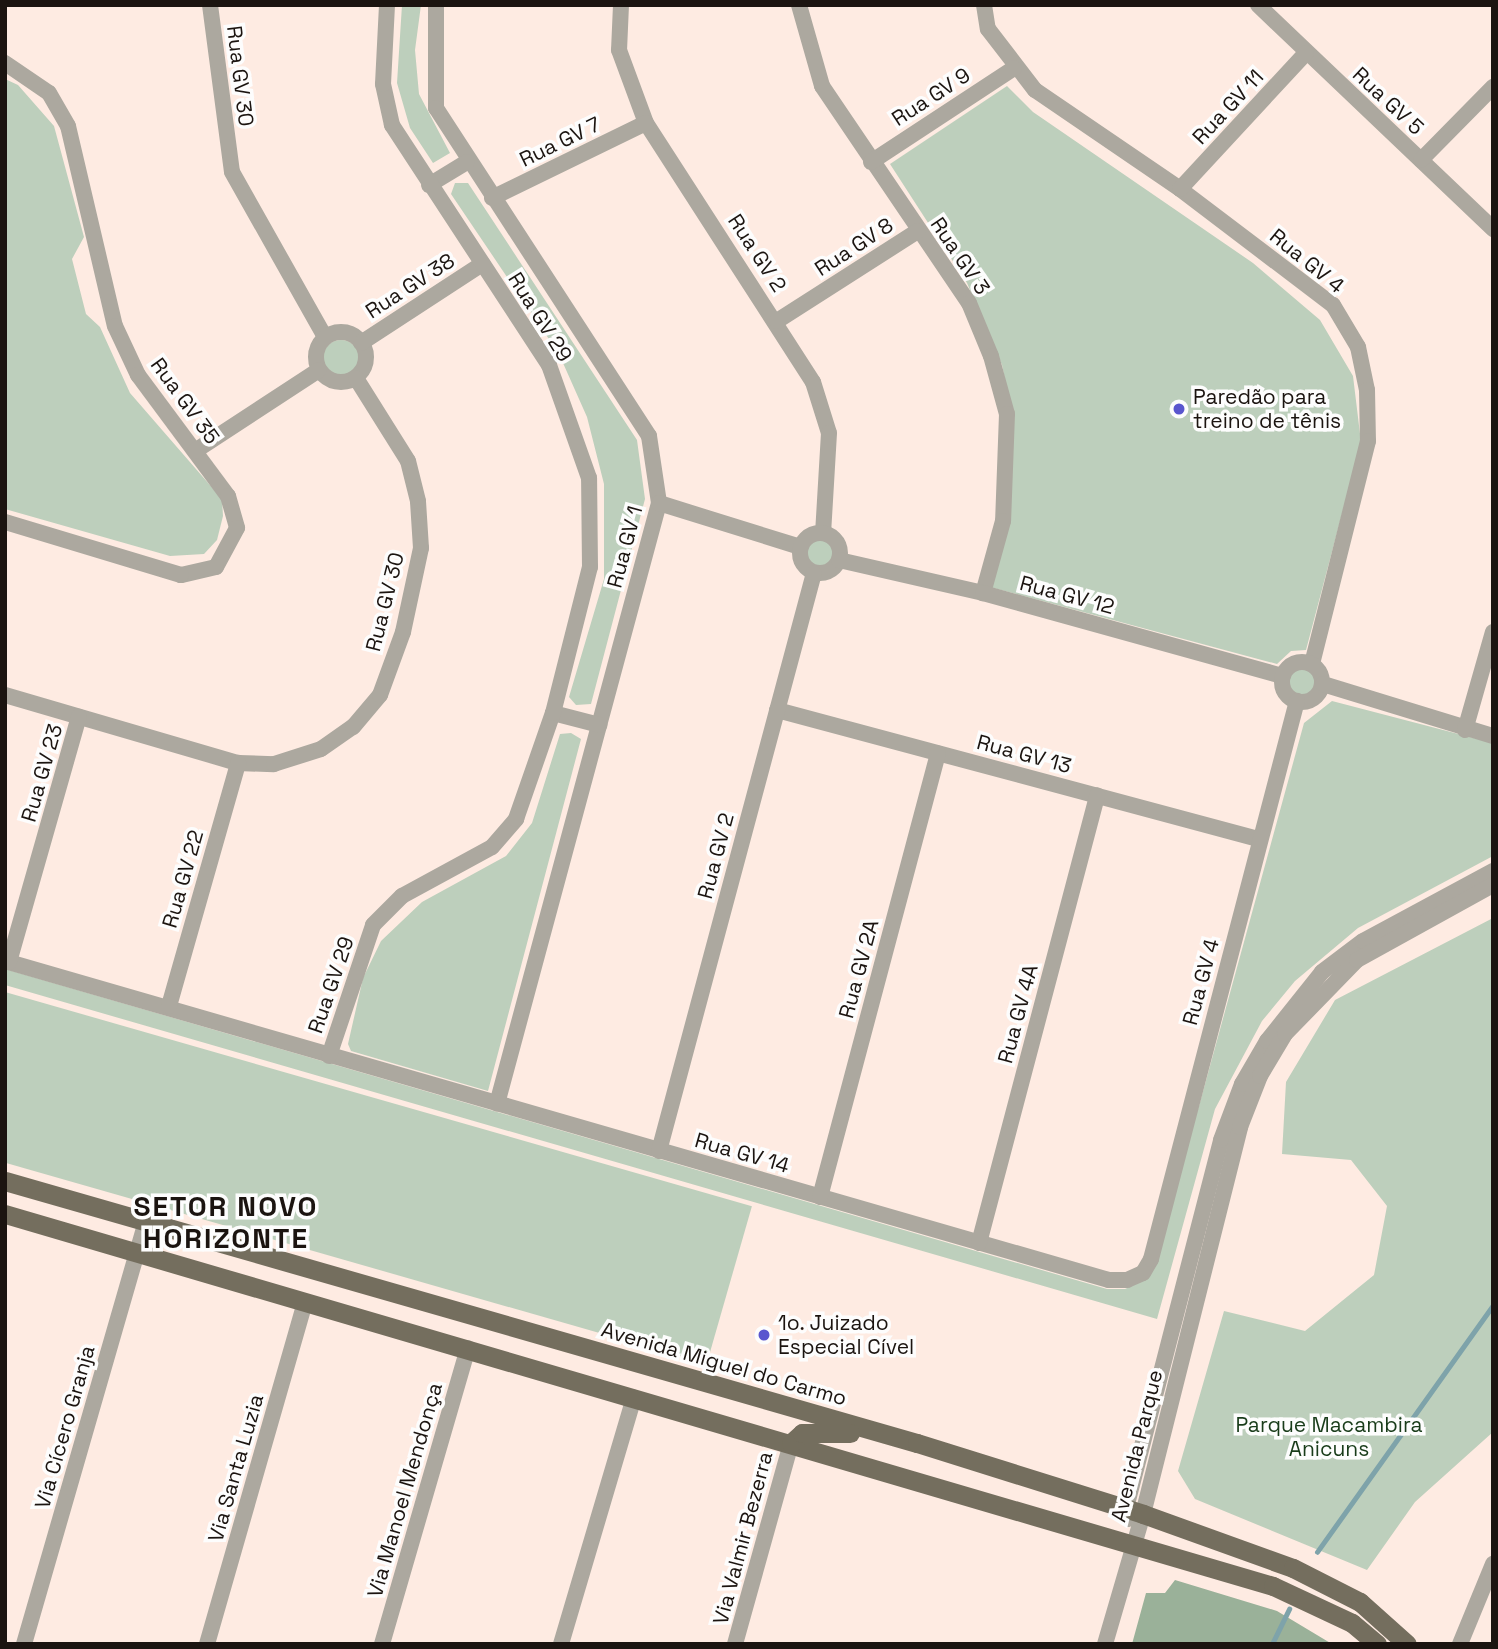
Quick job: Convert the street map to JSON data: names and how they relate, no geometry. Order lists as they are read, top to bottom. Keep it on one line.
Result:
{"streets":{"main road":["Avenida Miguel do Carmo"],"street":["Rua GV 30","Rua GV 9","Rua GV 5","Rua GV 11","Rua GV 7","Rua GV 8","Rua GV 2","Rua GV 3","Rua GV 4","Rua GV 38","Rua GV 29","Rua GV 35","Rua GV 1","Rua GV 12","Rua GV 13","Rua GV 23","Rua GV 22","Rua GV 2A","Rua GV 4A","Rua GV 14","Via Cícero Granja","Avenida Parque","Via Santa Luzia","Via Manoel Mendonça","Via Valmir Bezerra"]},"crossings":[["Rua GV 30","Rua GV 38"],["Rua GV 30","Rua GV 23"],["Rua GV 30","Rua GV 22"],["Rua GV 9","Rua GV 3"],["Rua GV 9","Rua GV 4"],["Rua GV 5","Rua GV 11"],["Rua GV 11","Rua GV 4"],["Rua GV 7","Rua GV 2"],["Rua GV 7","Rua GV 1"],["Rua GV 8","Rua GV 2"],["Rua GV 8","Rua GV 3"],["Rua GV 2","Rua GV 12"],["Rua GV 2","Rua GV 13"],["Rua GV 2","Rua GV 14"],["Rua GV 3","Rua GV 12"],["Rua GV 4","Rua GV 12"],["Rua GV 4","Rua GV 13"],["Rua GV 4","Rua GV 14"],["Rua GV 38","Rua GV 29"],["Rua GV 29","Rua GV 23"],["Rua GV 29","Rua GV 22"],["Rua GV 29","Rua GV 14"],["Rua GV 1","Rua GV 14"],["Rua GV 13","Rua GV 2A"],["Rua GV 13","Rua GV 4A"],["Rua GV 2A","Rua GV 14"],["Rua GV 4A","Rua GV 14"],["Avenida Miguel do Carmo","Via Cícero Granja"],["Avenida Miguel do Carmo","Avenida Parque"]],"districts":["SETOR NOVO HORIZONTE"],"parks":["Parque Macambira Anicuns"],"places":["Paredão para treino de tênis","1o. Juizado Especial Cível"]}
